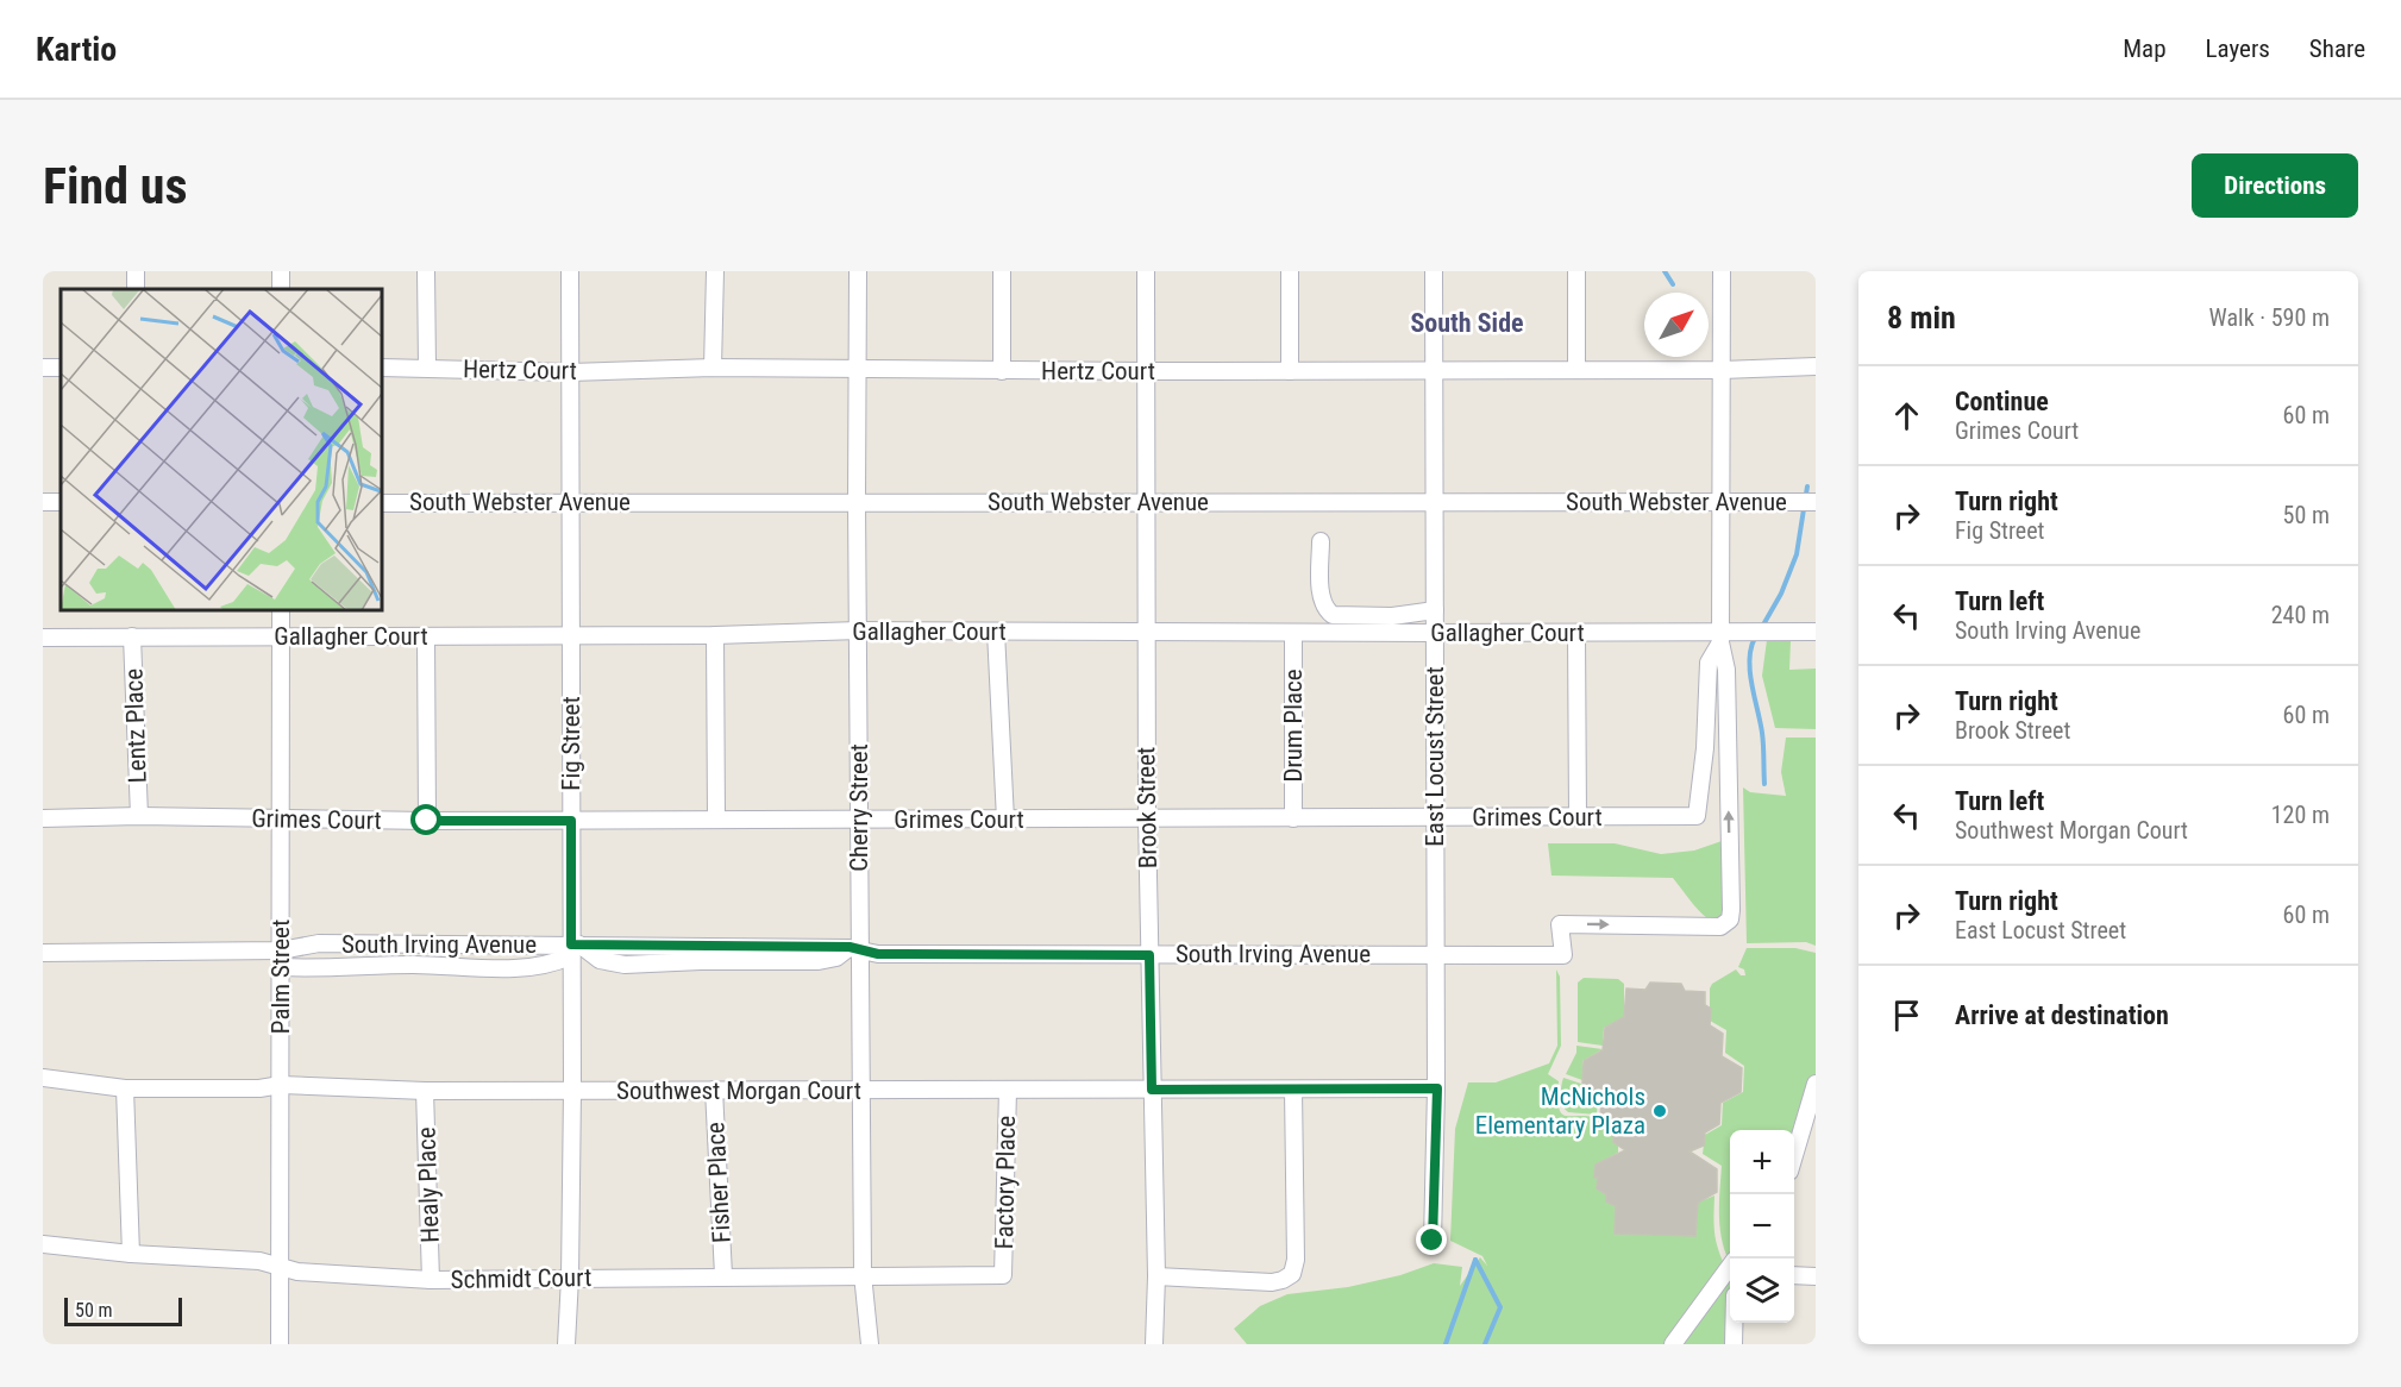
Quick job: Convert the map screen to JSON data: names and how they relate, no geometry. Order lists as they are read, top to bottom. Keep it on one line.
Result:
{"streets":{"street":["Hertz Court","South Webster Avenue","Gallagher Court","Lentz Place","Drum Place","Fig Street","East Locust Street","Cherry Street","Brook Street","Grimes Court","South Irving Avenue","Palm Street","Southwest Morgan Court","Fisher Place","Factory Place","Healy Place","Schmidt Court"]},"crossings":[["Hertz Court","Fig Street"],["Hertz Court","East Locust Street"],["Hertz Court","Cherry Street"],["Hertz Court","Brook Street"],["South Webster Avenue","Fig Street"],["South Webster Avenue","East Locust Street"],["South Webster Avenue","Cherry Street"],["South Webster Avenue","Brook Street"],["Gallagher Court","Lentz Place"],["Gallagher Court","Drum Place"],["Gallagher Court","Fig Street"],["Gallagher Court","East Locust Street"],["Gallagher Court","Cherry Street"],["Gallagher Court","Brook Street"],["Gallagher Court","Grimes Court"],["Gallagher Court","South Irving Avenue"],["Gallagher Court","Palm Street"],["Lentz Place","Grimes Court"],["Drum Place","Grimes Court"],["Fig Street","Grimes Court"],["Fig Street","South Irving Avenue"],["Fig Street","Southwest Morgan Court"],["Fig Street","Schmidt Court"],["East Locust Street","Grimes Court"],["East Locust Street","South Irving Avenue"],["East Locust Street","Southwest Morgan Court"],["Cherry Street","Grimes Court"],["Cherry Street","South Irving Avenue"],["Cherry Street","Southwest Morgan Court"],["Cherry Street","Schmidt Court"],["Brook Street","Grimes Court"],["Brook Street","South Irving Avenue"],["Brook Street","Southwest Morgan Court"],["Grimes Court","South Irving Avenue"],["Grimes Court","Palm Street"],["South Irving Avenue","Palm Street"],["Palm Street","Southwest Morgan Court"],["Palm Street","Schmidt Court"],["Southwest Morgan Court","Fisher Place"],["Southwest Morgan Court","Factory Place"],["Southwest Morgan Court","Healy Place"],["Fisher Place","Schmidt Court"],["Factory Place","Schmidt Court"],["Healy Place","Schmidt Court"]],"districts":["South Side"],"places":["McNichols Elementary Plaza"],"scale_bar":"50 m","north":"top right","page":{"header":"Kartio","nav":["Map","Layers","Share"],"buttons":"Directions","title":"Find us","heading":["8 min","Walk · 590 m"],"list":[["Continue","Grimes Court","60 m"],["Turn right","Fig Street","50 m"],["Turn left","South Irving Avenue","240 m"],["Turn right","Brook Street","60 m"],["Turn left","Southwest Morgan Court","120 m"],["Turn right","East Locust Street","60 m"],"Arrive at destination"],"map_buttons":["+","−"],"scale":"50 m"}}
